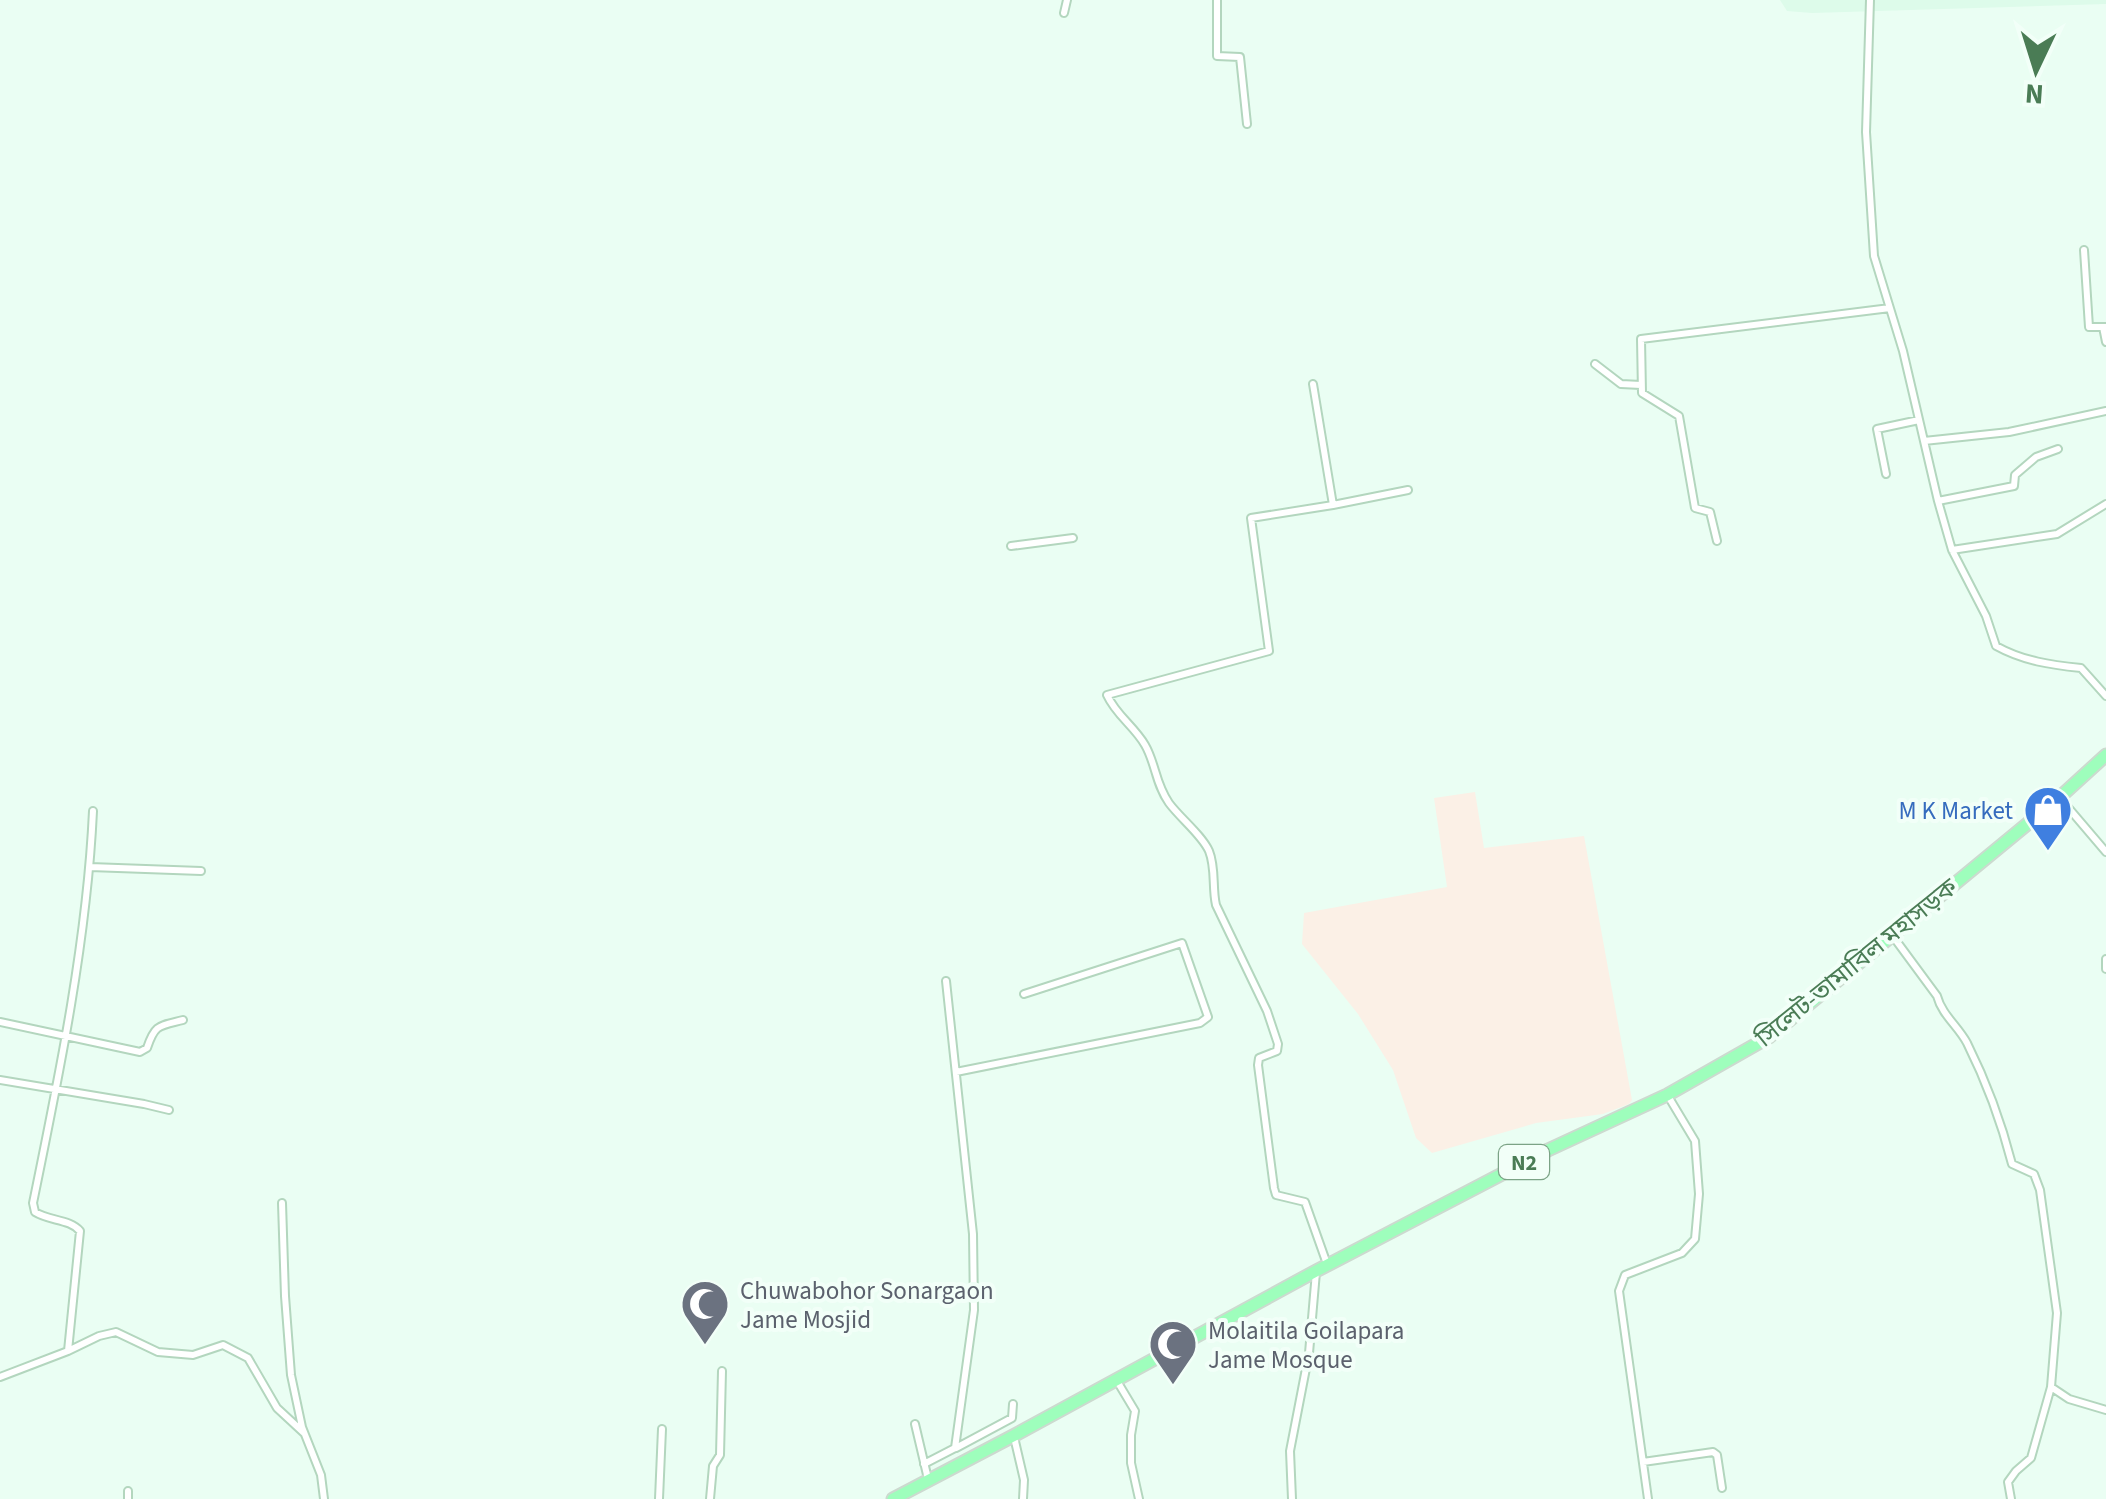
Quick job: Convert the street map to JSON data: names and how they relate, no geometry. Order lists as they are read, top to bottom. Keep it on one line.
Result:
{"streets":{"highway":["সিলেট-তামাবিল মহাসড়ক","N2"]},"places":{"shop":["M K Market"],"mosque":["Chuwabohor Sonargaon Jame Mosjid","Molaitila Goilapara Jame Mosque"]},"north":"bottom"}
